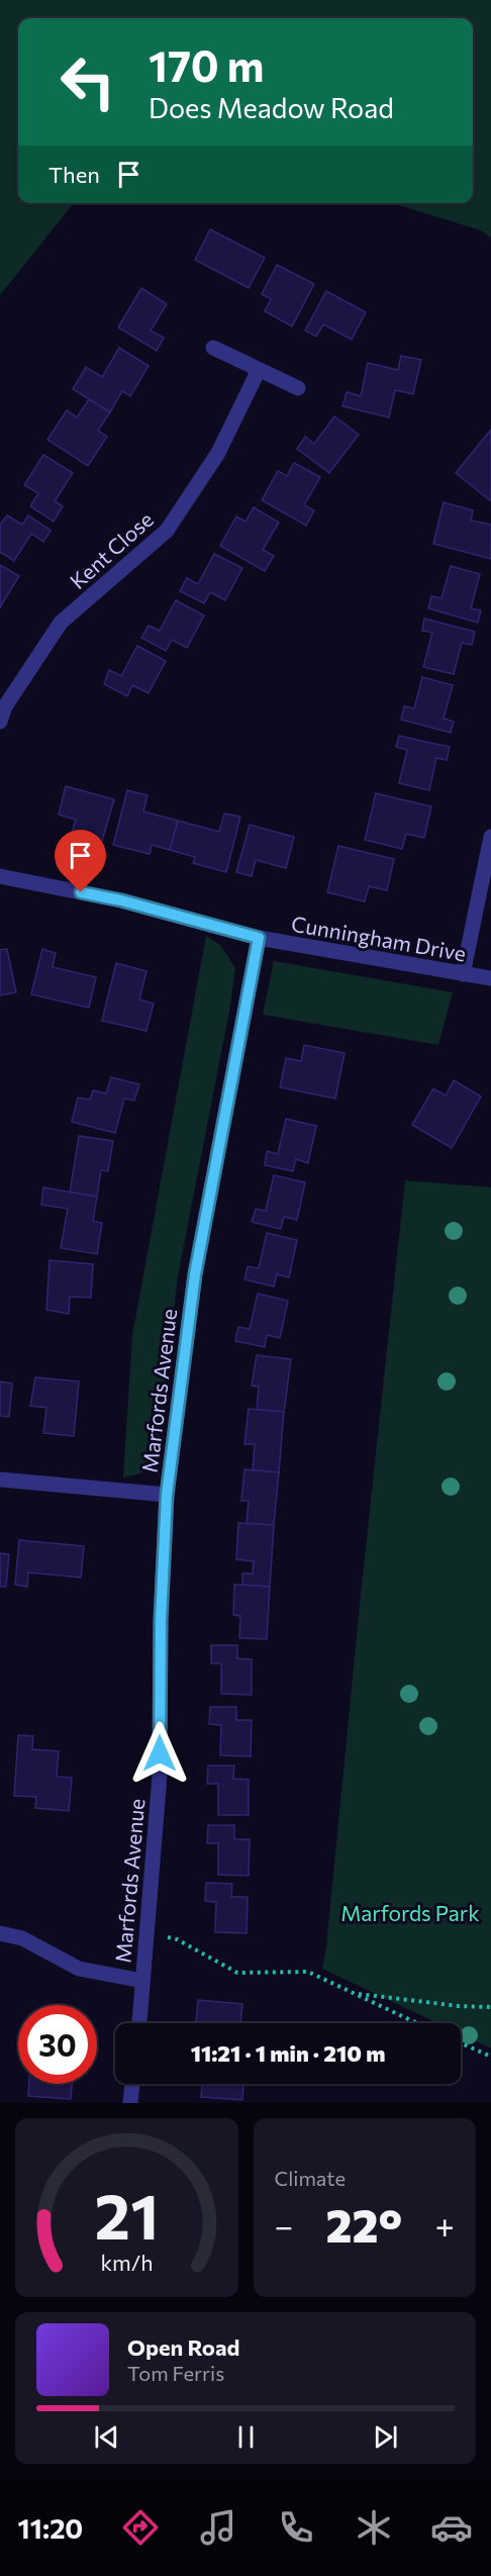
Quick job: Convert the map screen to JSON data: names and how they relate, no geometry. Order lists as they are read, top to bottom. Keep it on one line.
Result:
{"streets":{"street":["Kent Close","Cunningham Drive","Marfords Avenue"]},"crossings":[["Cunningham Drive","Marfords Avenue"]],"parks":["Marfords Park"],"page":{"turn":["170 m","Does Meadow Road"],"then":"Then","limit":"30","trip":"11:21 · 1 min · 210 m","tile":"Climate","heat":["−","22°","+"],"song":["Open Road","Tom Ferris"],"tabs":"11:20","gauge":["21","km/h"]}}
